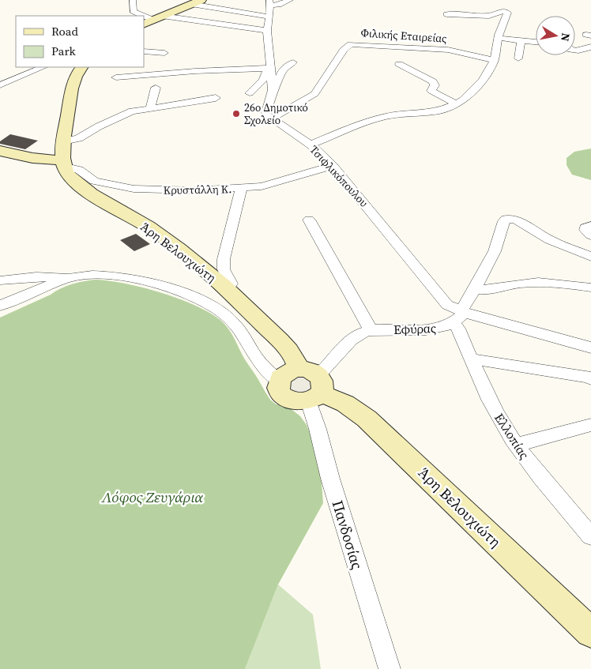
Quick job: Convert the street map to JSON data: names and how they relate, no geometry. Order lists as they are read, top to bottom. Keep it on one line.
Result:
{"streets":{"street":["Φιλικής Εταιρείας","Τσιφλικόπουλου","Κρυστάλλη Κ.","Άρη Βελουχιώτη","Εφύρας","Ελλοπίας","Πανδοσίας"]},"crossings":[["Φιλικής Εταιρείας","Τσιφλικόπουλου"],["Τσιφλικόπουλου","Κρυστάλλη Κ."],["Τσιφλικόπουλου","Εφύρας"],["Τσιφλικόπουλου","Ελλοπίας"],["Κρυστάλλη Κ.","Άρη Βελουχιώτη"],["Άρη Βελουχιώτη","Εφύρας"],["Άρη Βελουχιώτη","Πανδοσίας"],["Εφύρας","Ελλοπίας"],["Εφύρας","Πανδοσίας"]],"parks":["Λόφος Ζευγάρια"],"places":["26ο Δημοτικό Σχολείο"],"legend":["Road","Park"],"north":"right"}
